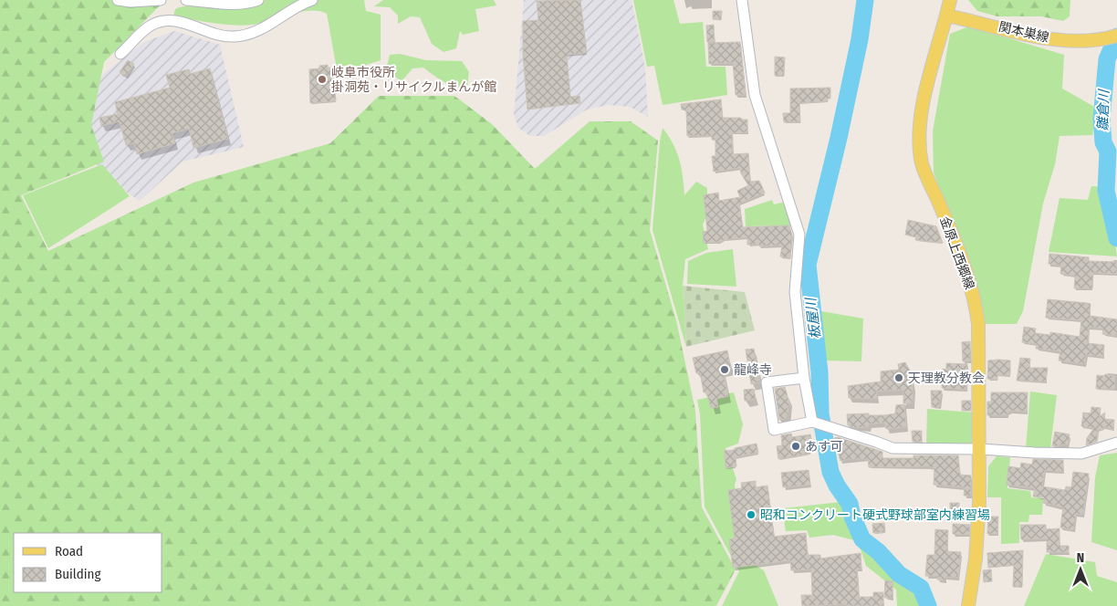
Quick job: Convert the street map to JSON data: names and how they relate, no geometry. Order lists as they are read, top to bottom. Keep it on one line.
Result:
{"streets":{"main road":["関本巣線","金原上西郷線"]},"crossings":[["関本巣線","金原上西郷線"]],"water":["雛倉川","板屋川"],"places":["岐阜市役所 掛洞苑・リサイクルまんが館","龍峰寺","天理教分教会","あす可","昭和コンクリート硬式野球部室内練習場"],"legend":["Road","Building"],"north":"top"}
